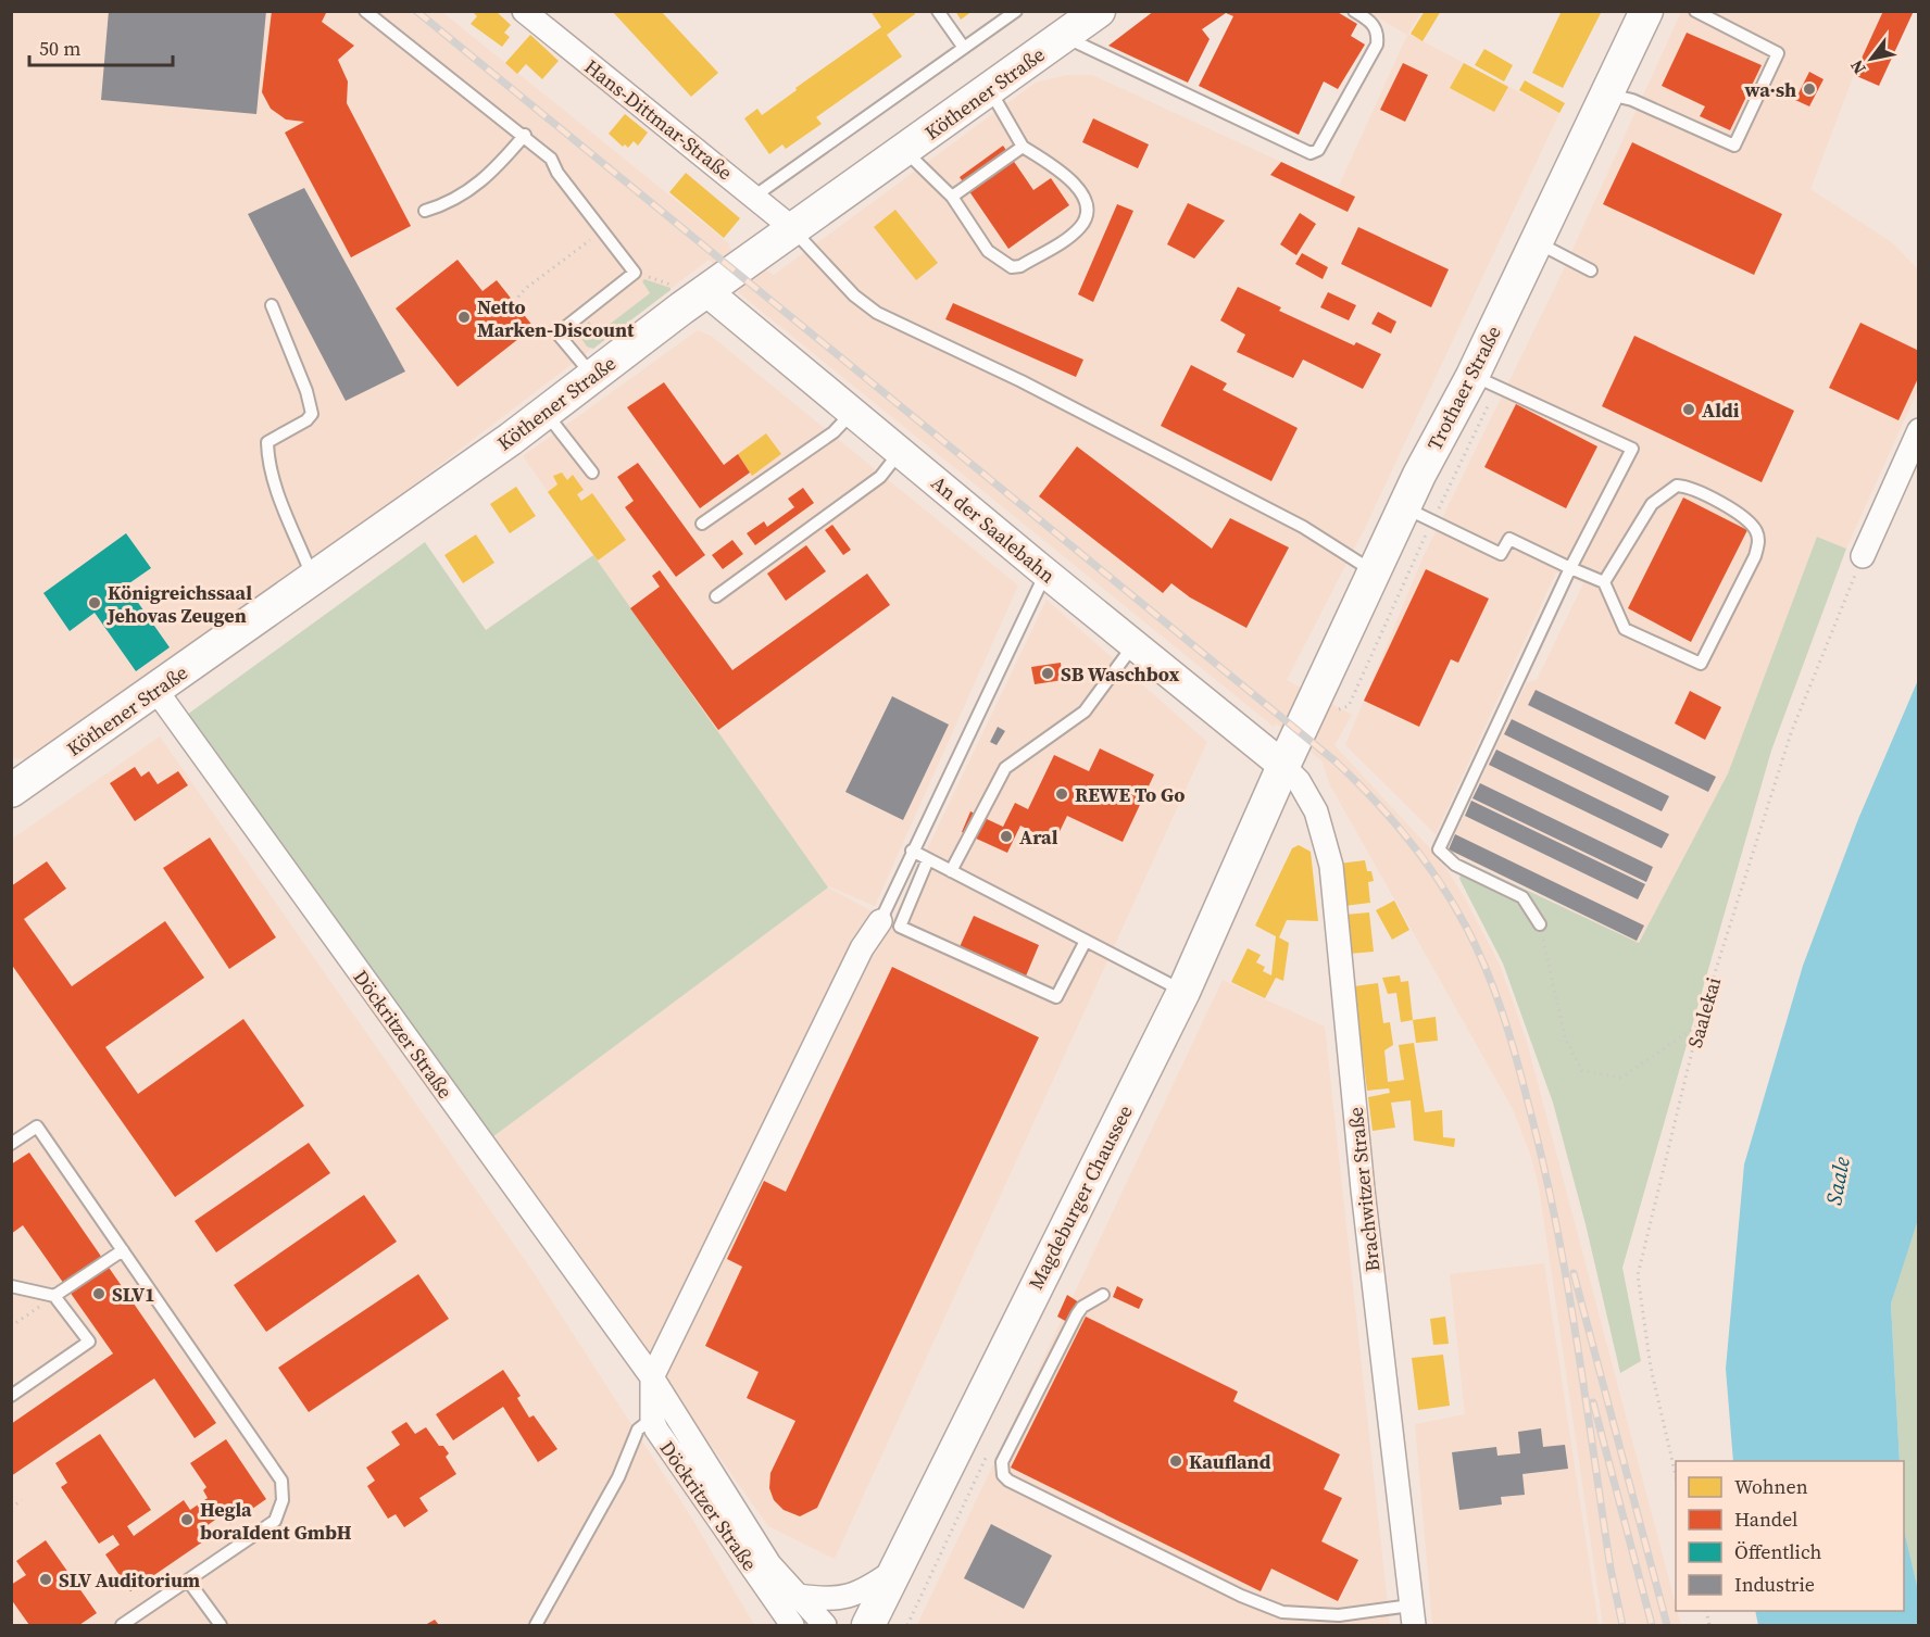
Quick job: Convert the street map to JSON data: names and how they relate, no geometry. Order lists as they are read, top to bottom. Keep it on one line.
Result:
{"streets":{"main road":["Köthener Straße","Trothaer Straße","Magdeburger Chaussee"],"street":["Hans-Dittmar-Straße","An der Saalebahn","Döckritzer Straße","Brachwitzer Straße"],"path":["Saalekai"]},"crossings":[["Köthener Straße","Hans-Dittmar-Straße"],["Köthener Straße","An der Saalebahn"],["Köthener Straße","Döckritzer Straße"],["Trothaer Straße","An der Saalebahn"],["Trothaer Straße","Brachwitzer Straße"],["Trothaer Straße","Magdeburger Chaussee"],["An der Saalebahn","Brachwitzer Straße"],["An der Saalebahn","Magdeburger Chaussee"],["Brachwitzer Straße","Magdeburger Chaussee"]],"water":["Saale"],"places":["wa·sh","Netto Marken-Discount","Aldi","Königreichssaal Jehovas Zeugen","SB Waschbox","REWE To Go","Aral","SLV1","Kaufland","Hegla boraIdent GmbH","SLV Auditorium"],"legend":["Wohnen","Handel","Öffentlich","Industrie"],"scale_bar":"50 m","north":"bottom left"}
